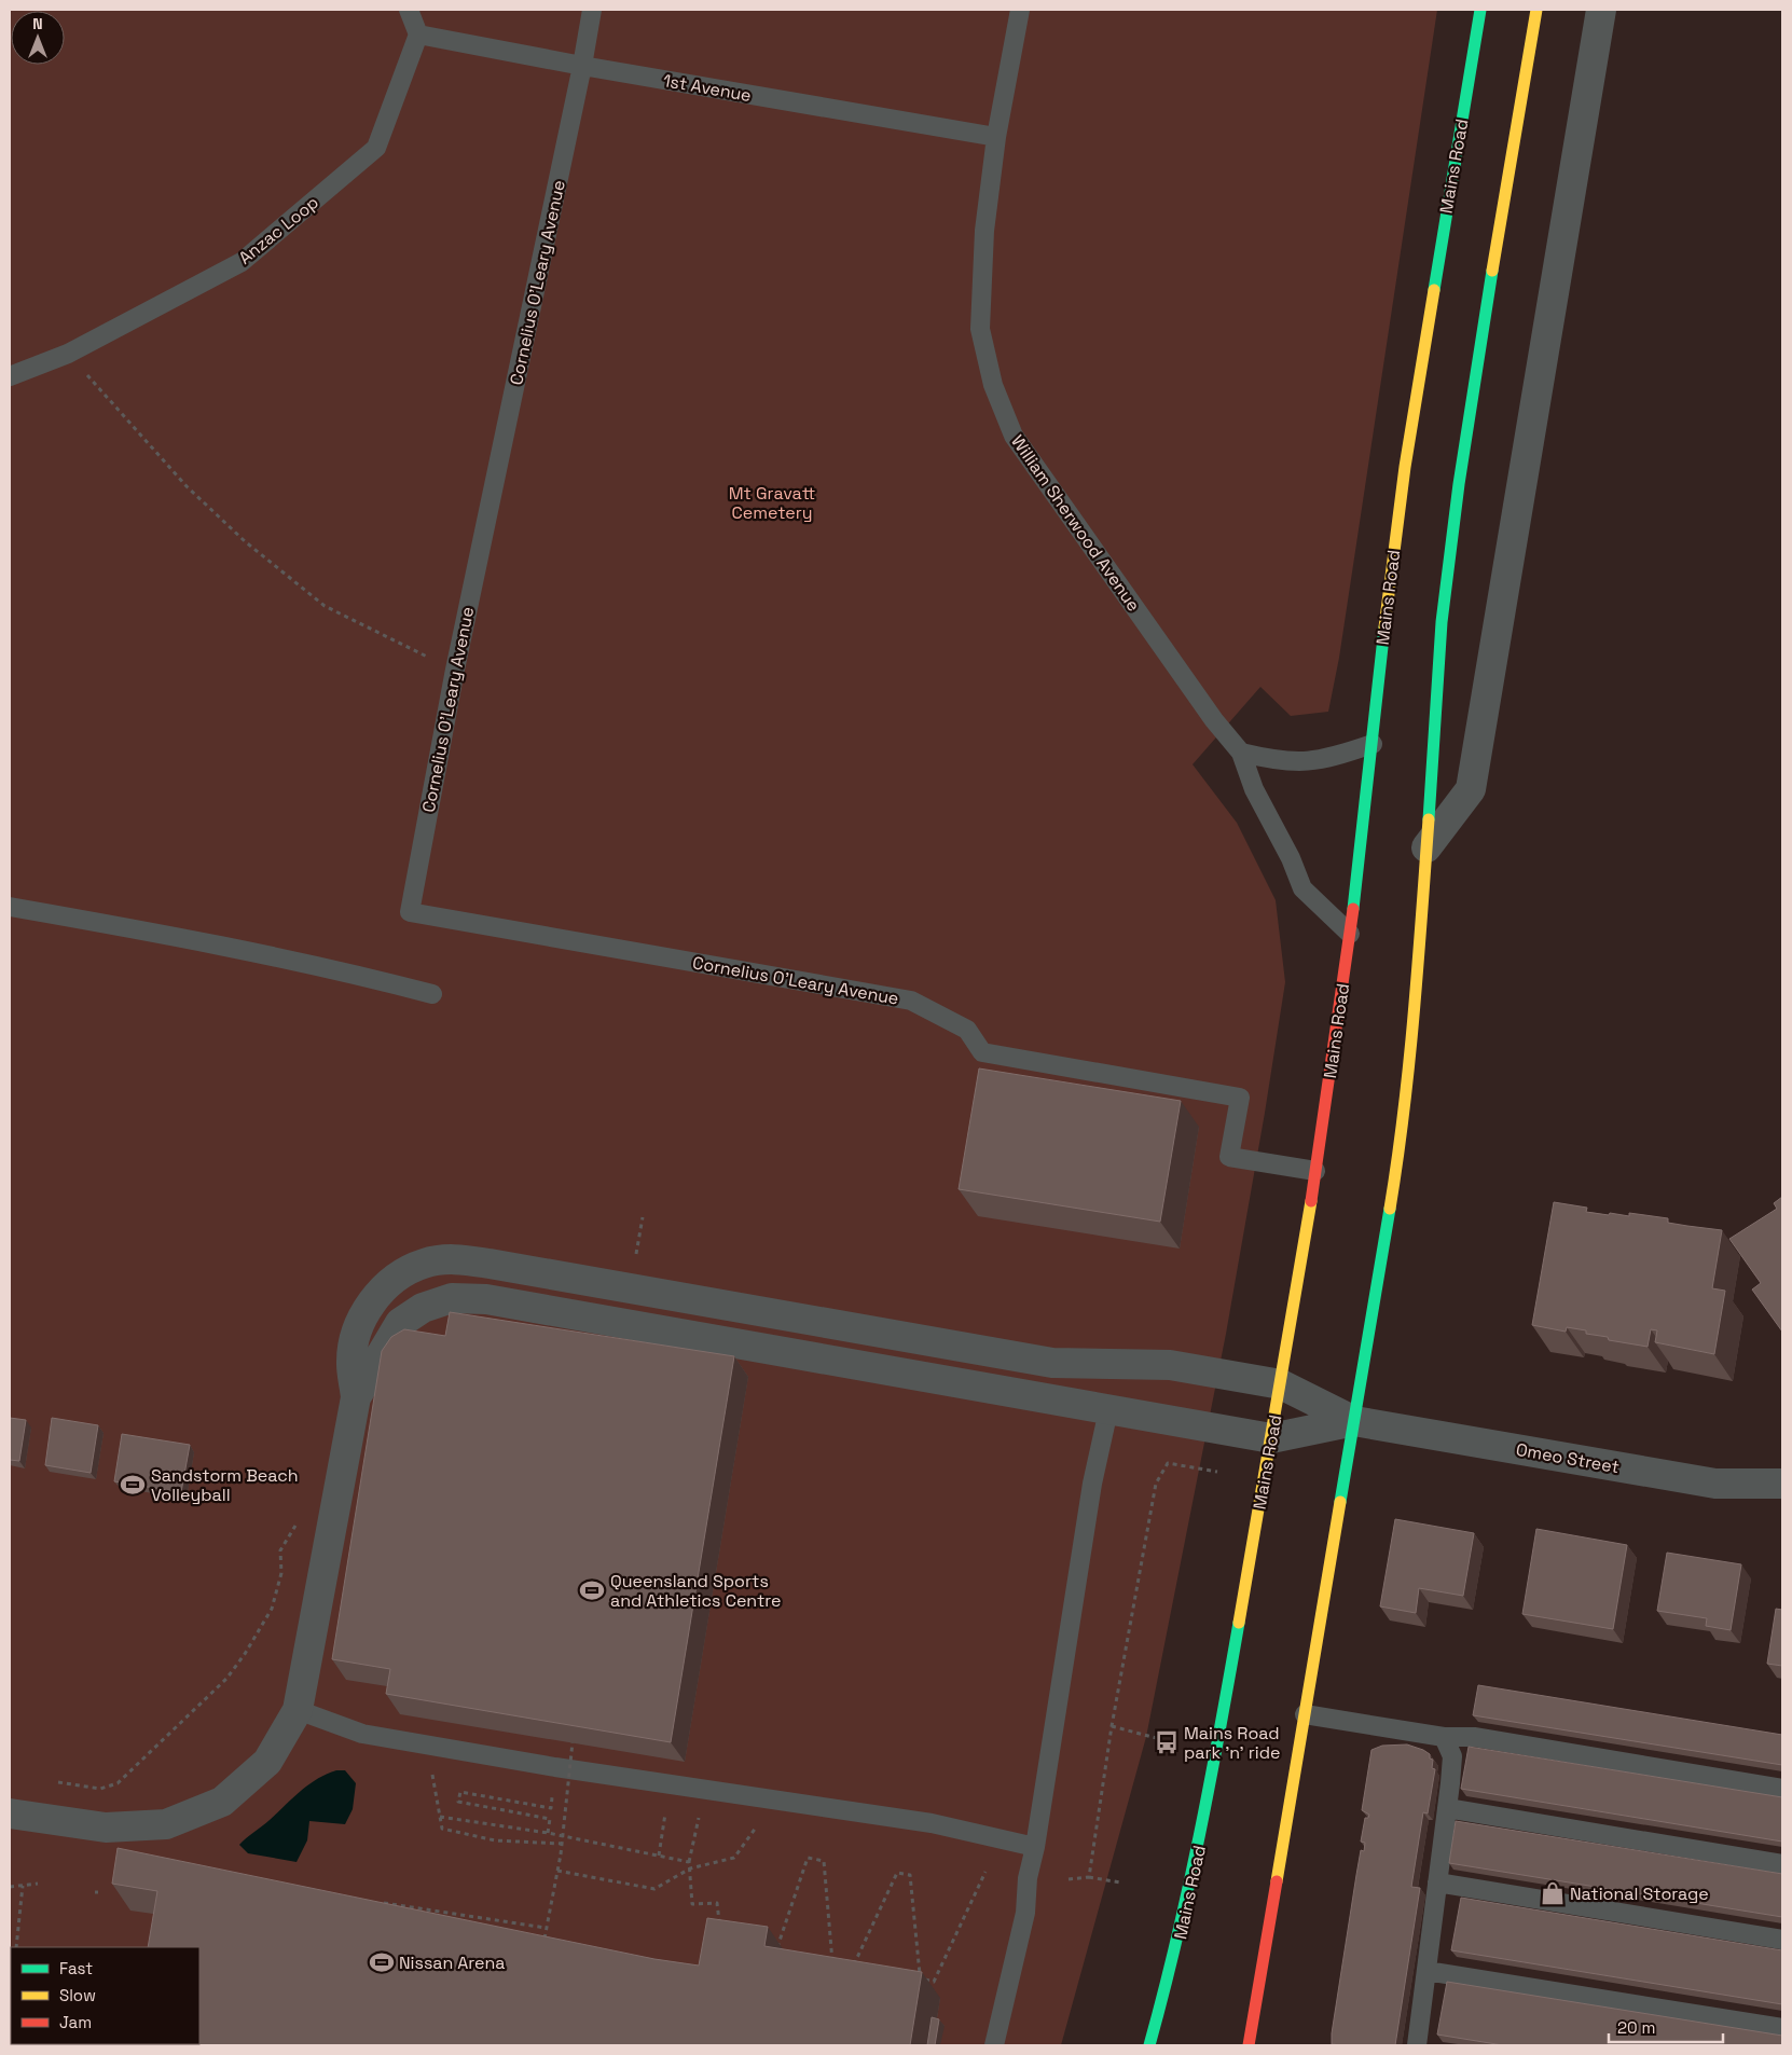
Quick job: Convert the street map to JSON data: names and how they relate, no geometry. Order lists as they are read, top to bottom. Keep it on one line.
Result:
{"streets":{"main road":["Mains Road"],"street":["Omeo Street"],"lane":["1st Avenue","Anzac Loop","Cornelius O'Leary Avenue","William Sherwood Avenue"]},"crossings":[["1st Avenue","Anzac Loop"],["1st Avenue","Cornelius O'Leary Avenue"],["1st Avenue","William Sherwood Avenue"],["Mains Road","Cornelius O'Leary Avenue"]],"parks":["Mt Gravatt Cemetery"],"places":{"sports":["Sandstorm Beach Volleyball","Queensland Sports and Athletics Centre","Nissan Arena"],"bus stop":["Mains Road park 'n' ride"],"shop":["National Storage"]},"legend":["Fast","Slow","Jam"],"scale_bar":"20 m","north":"top"}
